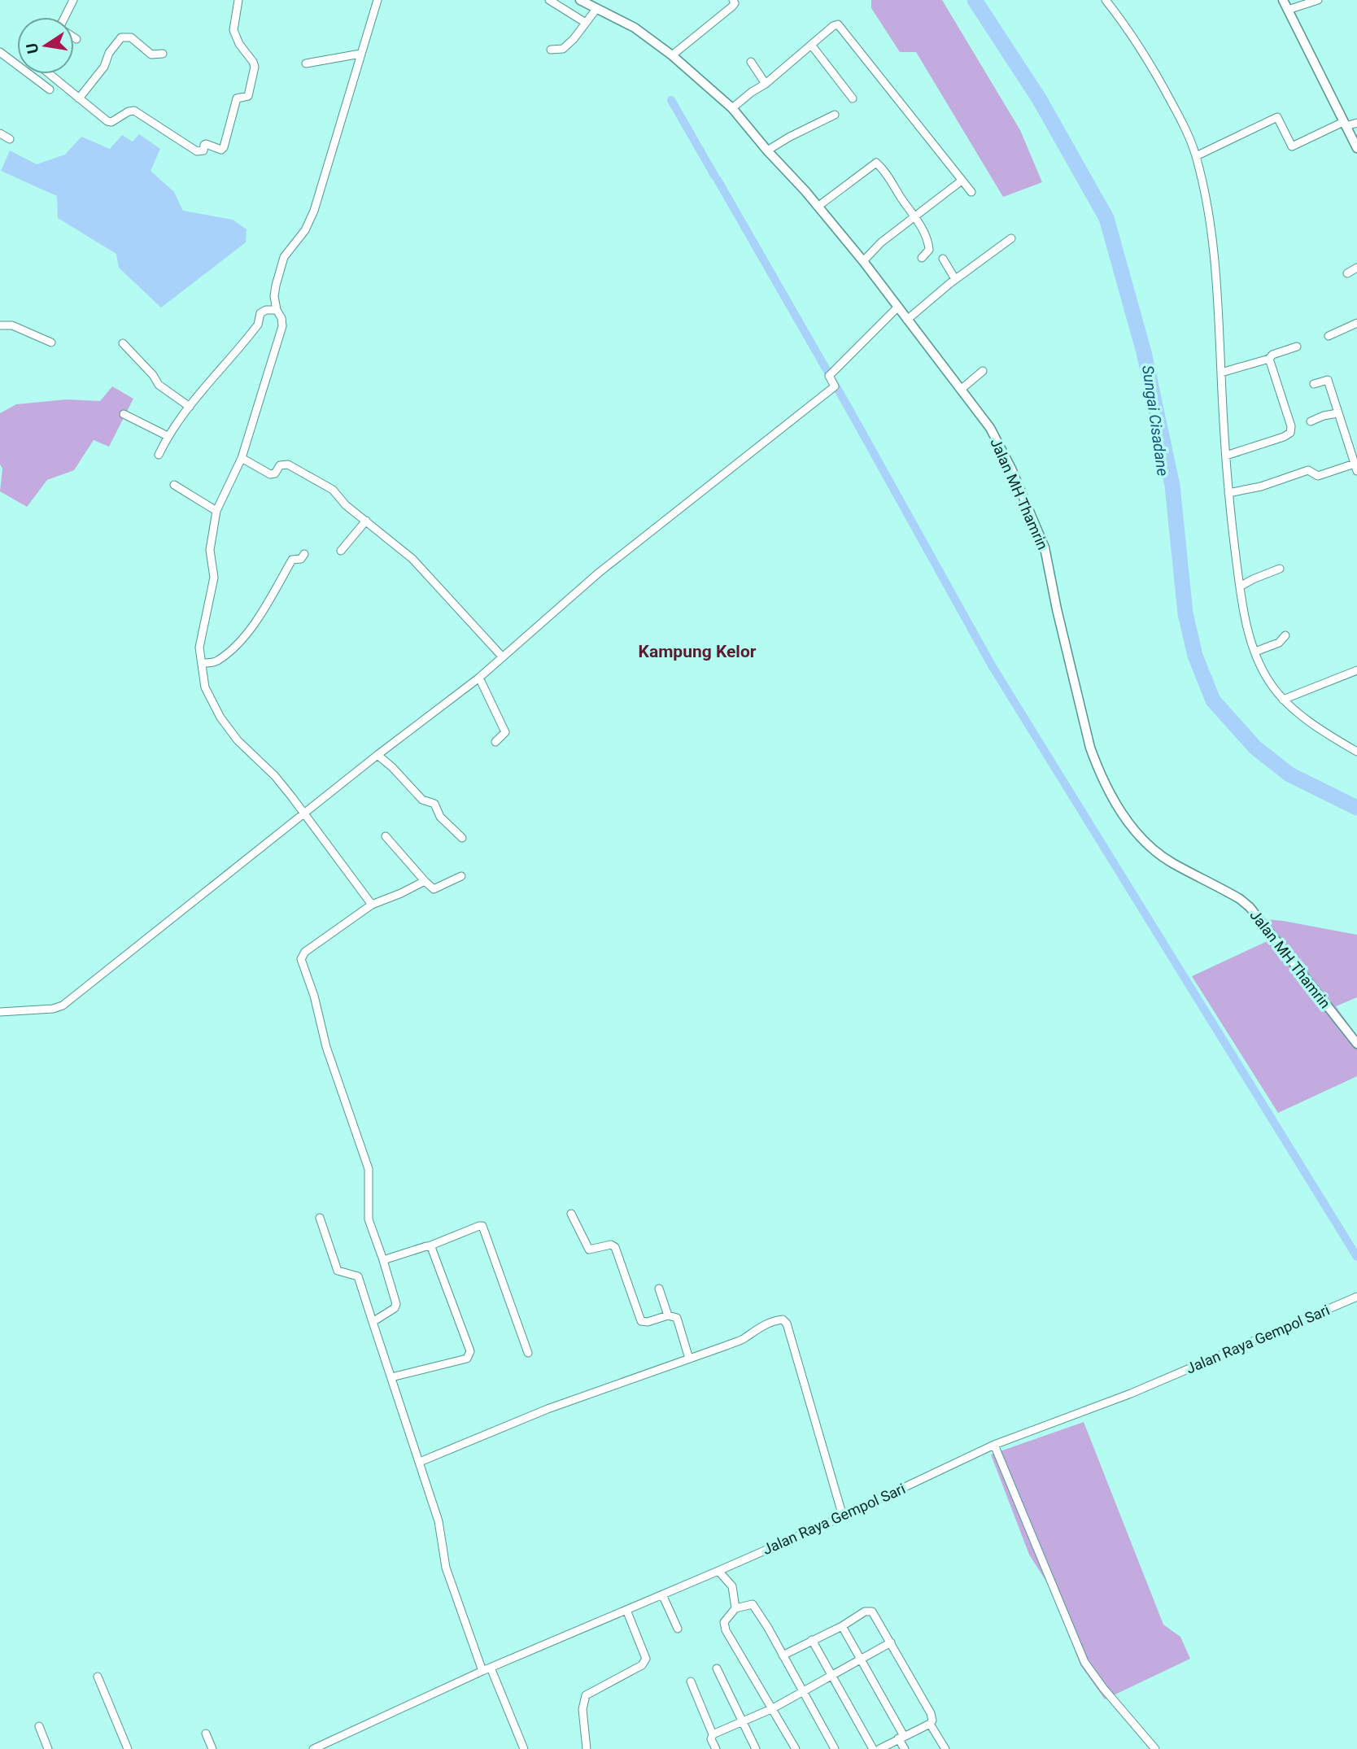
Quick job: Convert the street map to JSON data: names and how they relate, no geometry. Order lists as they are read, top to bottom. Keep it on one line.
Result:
{"streets":{"street":["Jalan MH Thamrin","Jalan Raya Gempol Sari"]},"districts":["Kampung Kelor"],"water":["Sungai Cisadane"],"north":"left"}
